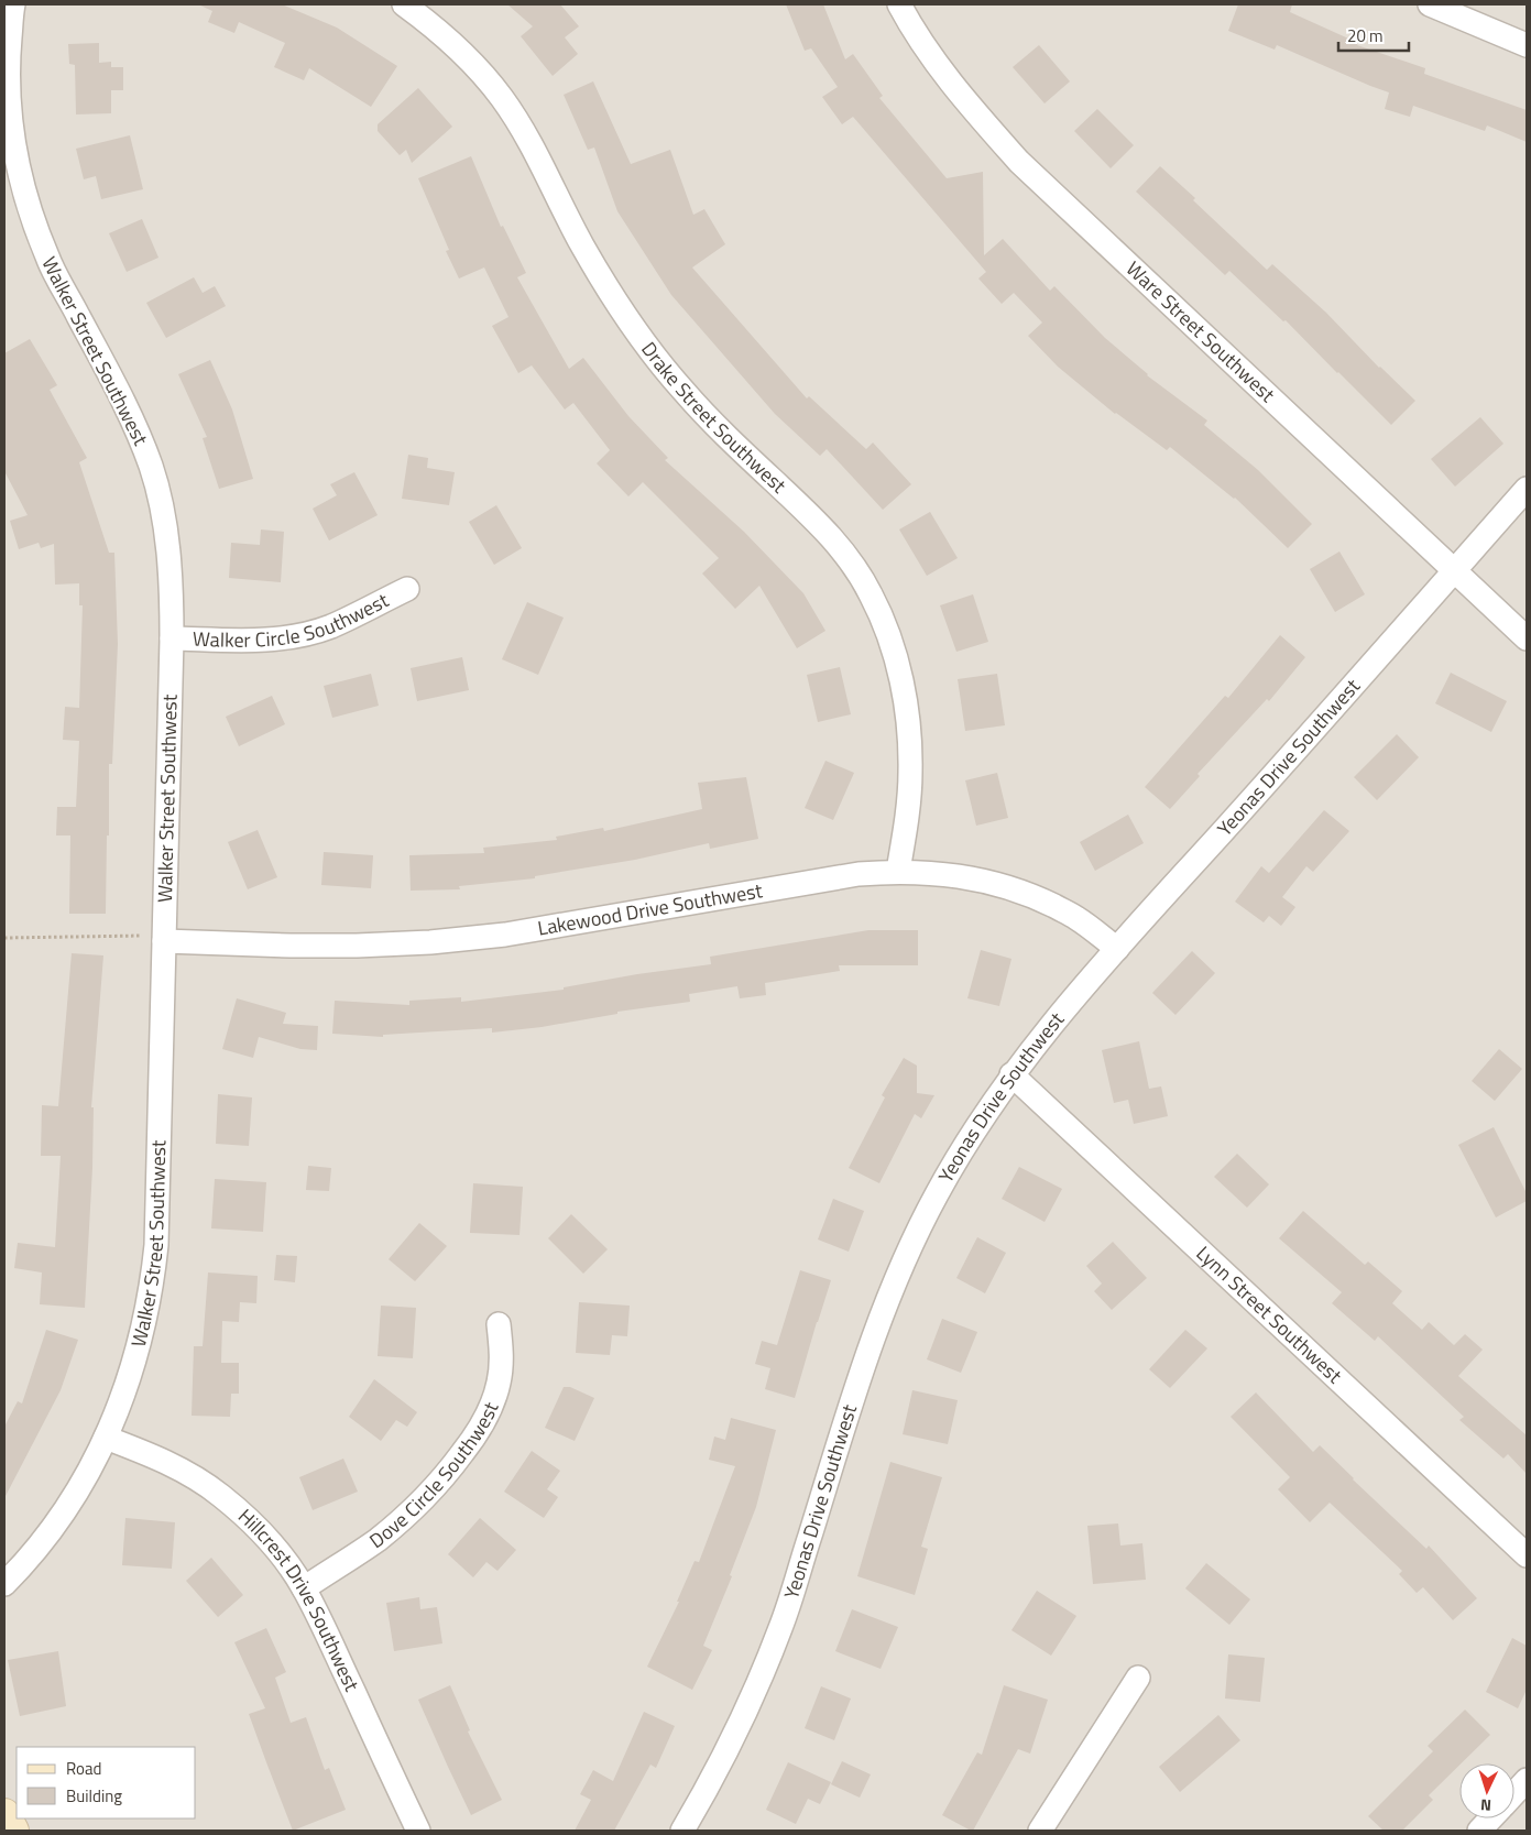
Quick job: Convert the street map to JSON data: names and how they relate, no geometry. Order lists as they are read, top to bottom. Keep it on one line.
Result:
{"streets":{"street":["Ware Street Southwest","Walker Street Southwest","Drake Street Southwest","Walker Circle Southwest","Yeonas Drive Southwest","Lakewood Drive Southwest","Lynn Street Southwest","Dove Circle Southwest","Hillcrest Drive Southwest"]},"crossings":[["Ware Street Southwest","Yeonas Drive Southwest"],["Walker Street Southwest","Walker Circle Southwest"],["Walker Street Southwest","Lakewood Drive Southwest"],["Walker Street Southwest","Hillcrest Drive Southwest"],["Drake Street Southwest","Lakewood Drive Southwest"],["Yeonas Drive Southwest","Lakewood Drive Southwest"],["Yeonas Drive Southwest","Lynn Street Southwest"],["Dove Circle Southwest","Hillcrest Drive Southwest"]],"legend":["Road","Building"],"scale_bar":"20 m","north":"bottom"}
